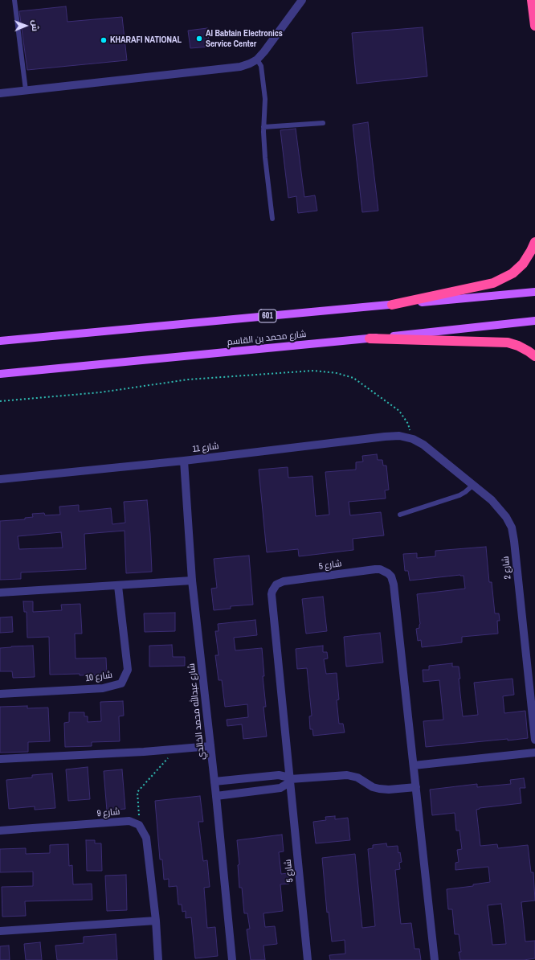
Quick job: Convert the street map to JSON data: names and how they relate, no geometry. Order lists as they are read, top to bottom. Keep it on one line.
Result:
{"streets":{"main road":["601","شارع محمد بن القاسم"],"street":["شارع 11","شارع 5","شارع 2","شارع 10","شارع عبدالله محمد الخالدي","شارع 9"]},"crossings":[["شارع 11","شارع 2"],["شارع 11","شارع عبدالله محمد الخالدي"]],"places":["Al Babtain Electronics Service Center","KHARAFI NATIONAL"],"north":"right"}
